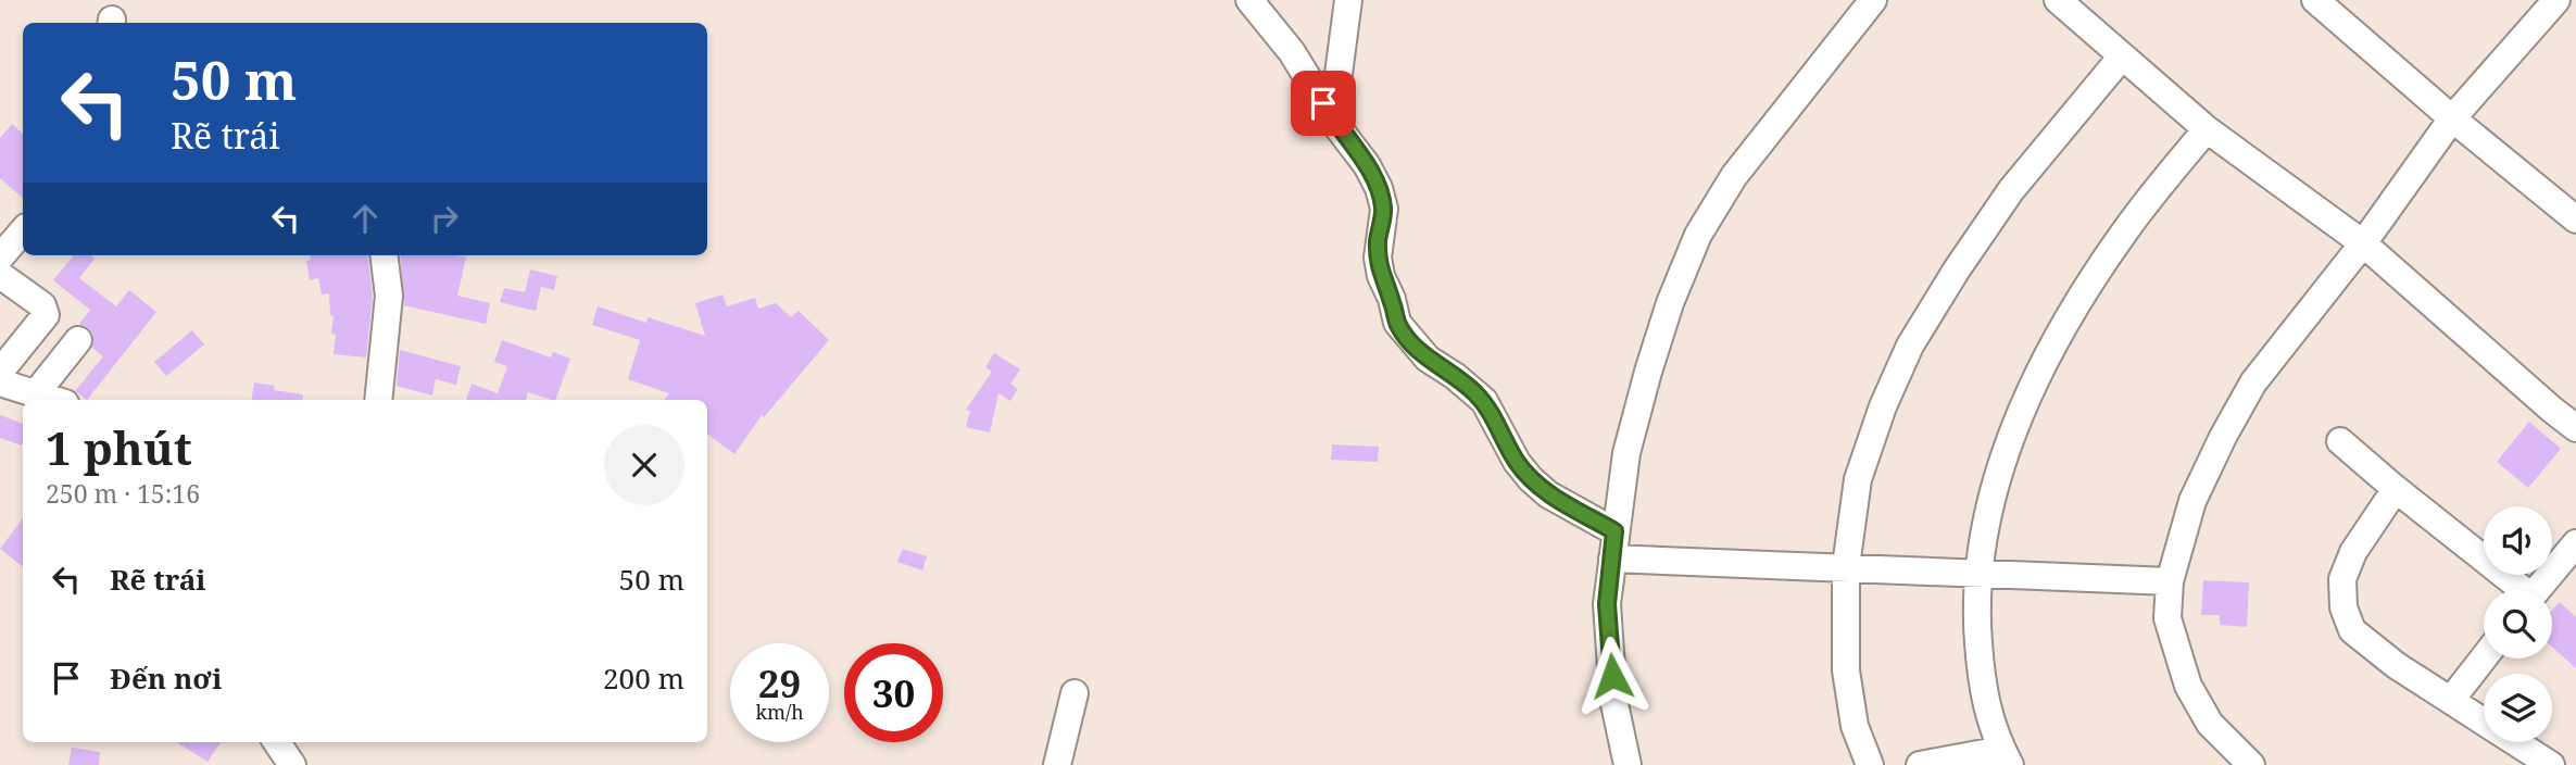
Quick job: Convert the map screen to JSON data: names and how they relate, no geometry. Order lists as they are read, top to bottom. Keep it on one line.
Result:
{"page":{"turn":["50 m","Rẽ trái"],"heading":["1 phút","250 m · 15:16"],"list":[{"name":"Rẽ trái","value":"50 m"},{"name":"Đến nơi","value":"200 m"}],"speed":"29 km/h","limit":"30"}}
